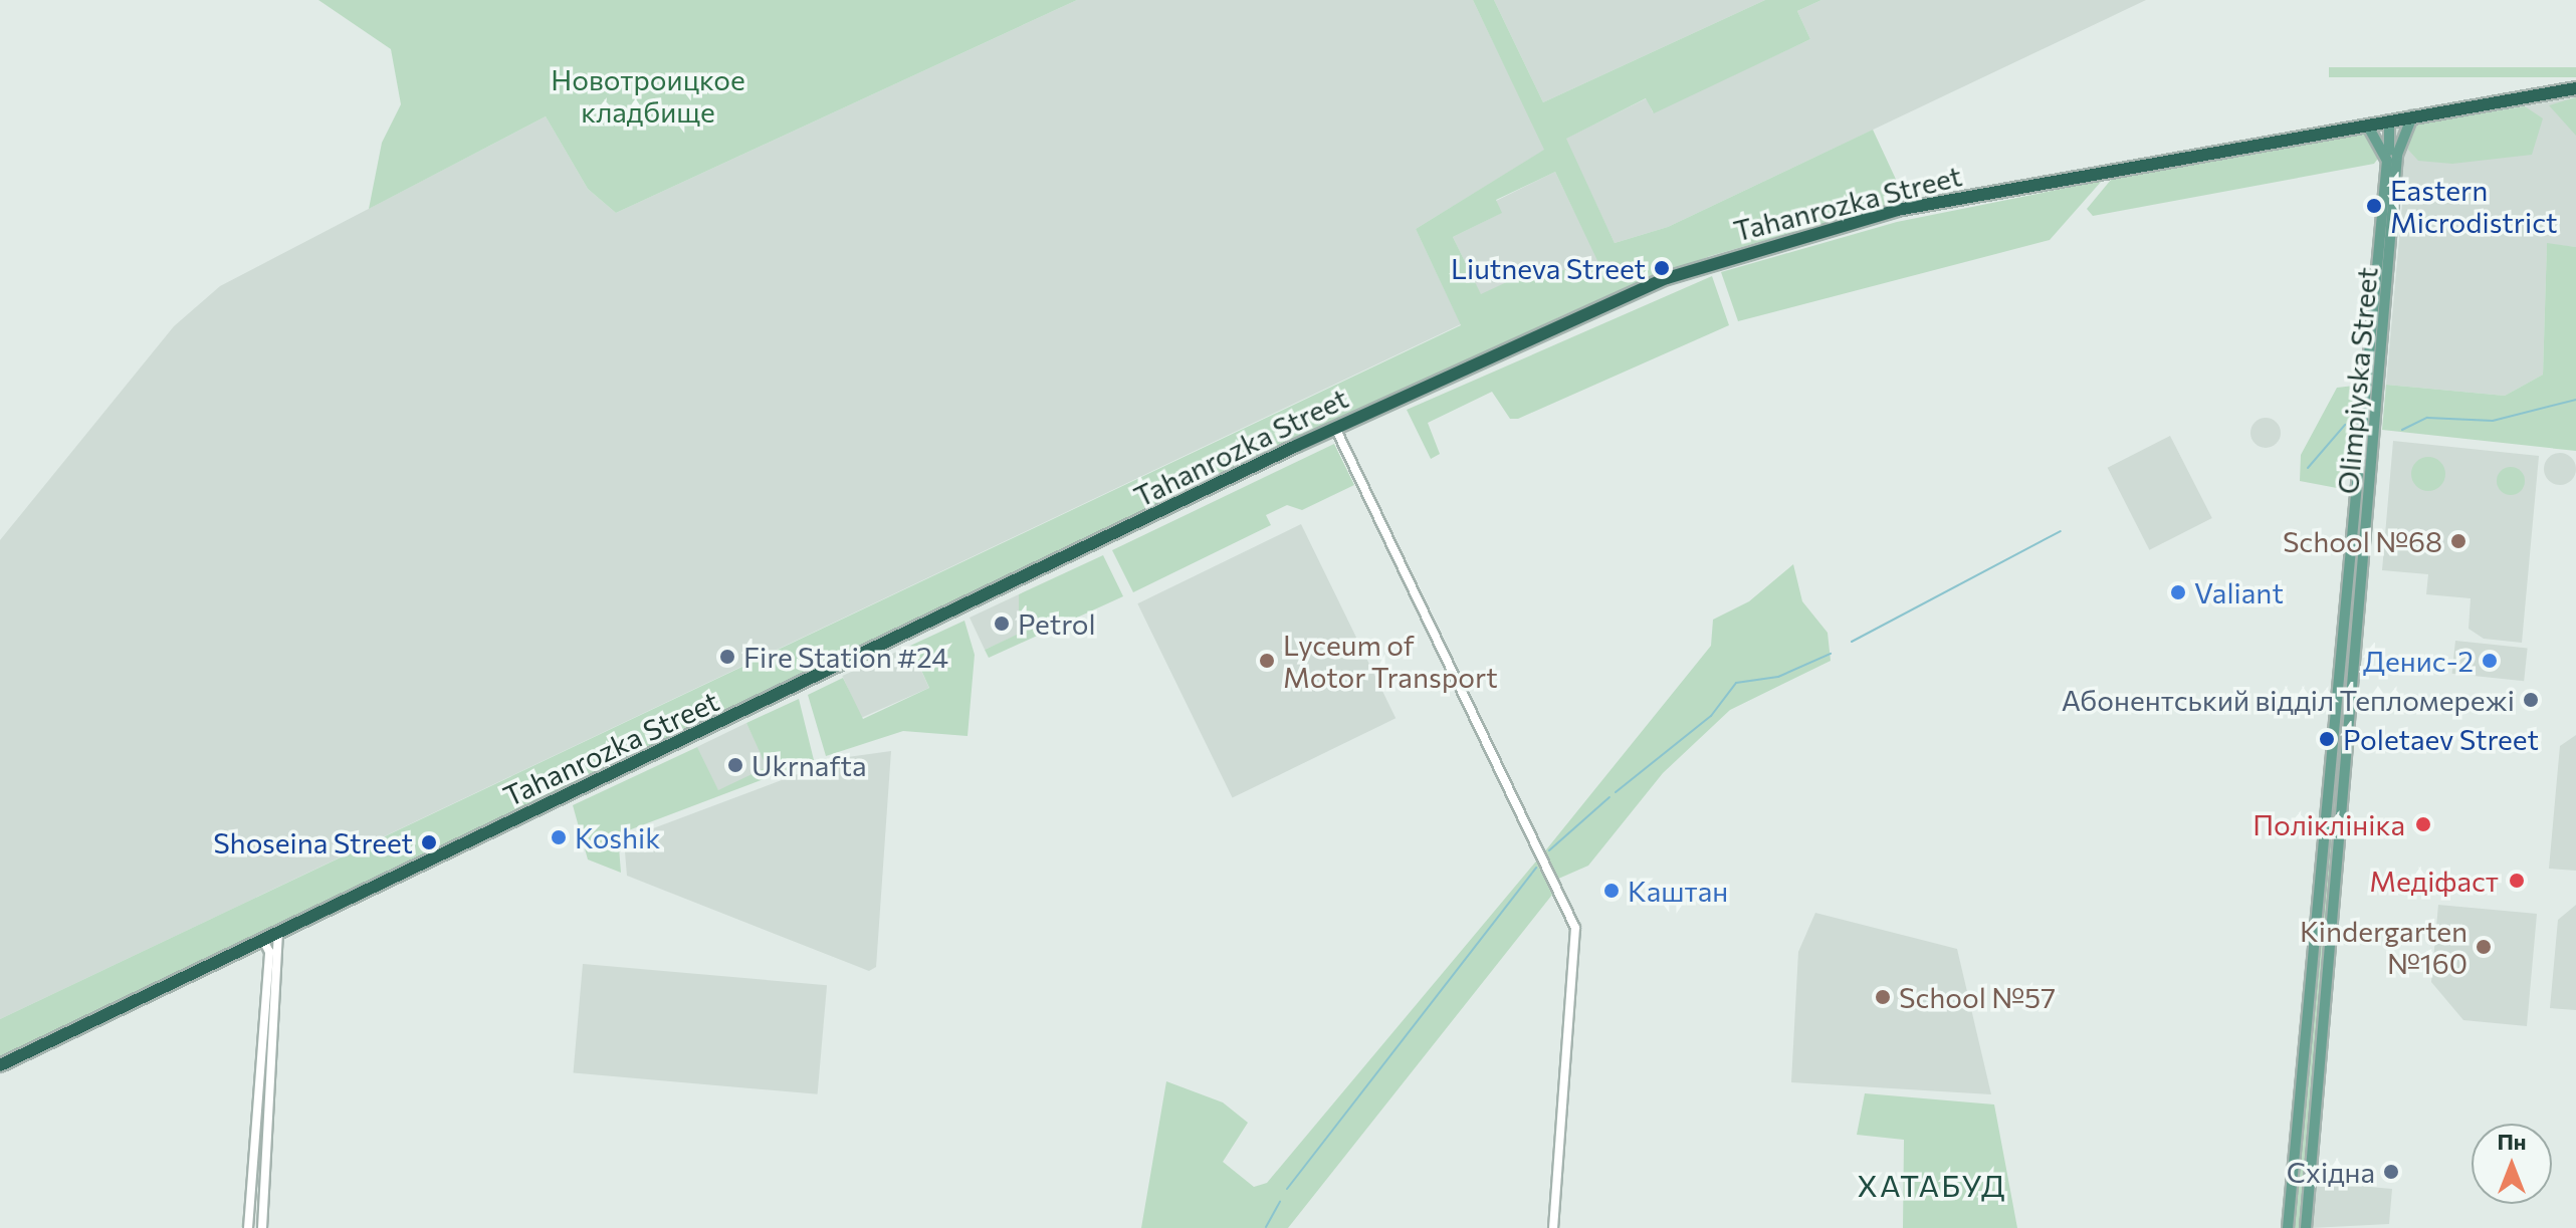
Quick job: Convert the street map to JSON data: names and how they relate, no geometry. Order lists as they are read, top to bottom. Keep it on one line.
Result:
{"streets":{"highway":["Tahanrozka Street"],"main road":["Olimpiyska Street"]},"crossings":[["Tahanrozka Street","Olimpiyska Street"]],"districts":["ХАТАБУД"],"parks":["Новотроицкое кладбище"],"places":["Eastern Microdistrict","Liutneva Street","School №68","Valiant","Petrol","Fire Station #24","Lyceum of Motor Transport","Денис-2","Абонентський відділ Тепломережі","Poletaev Street","Ukrnafta","Поліклініка","Koshik","Shoseina Street","Медіфаст","Каштан","Kindergarten №160","School №57","Східна"],"north":"top"}
